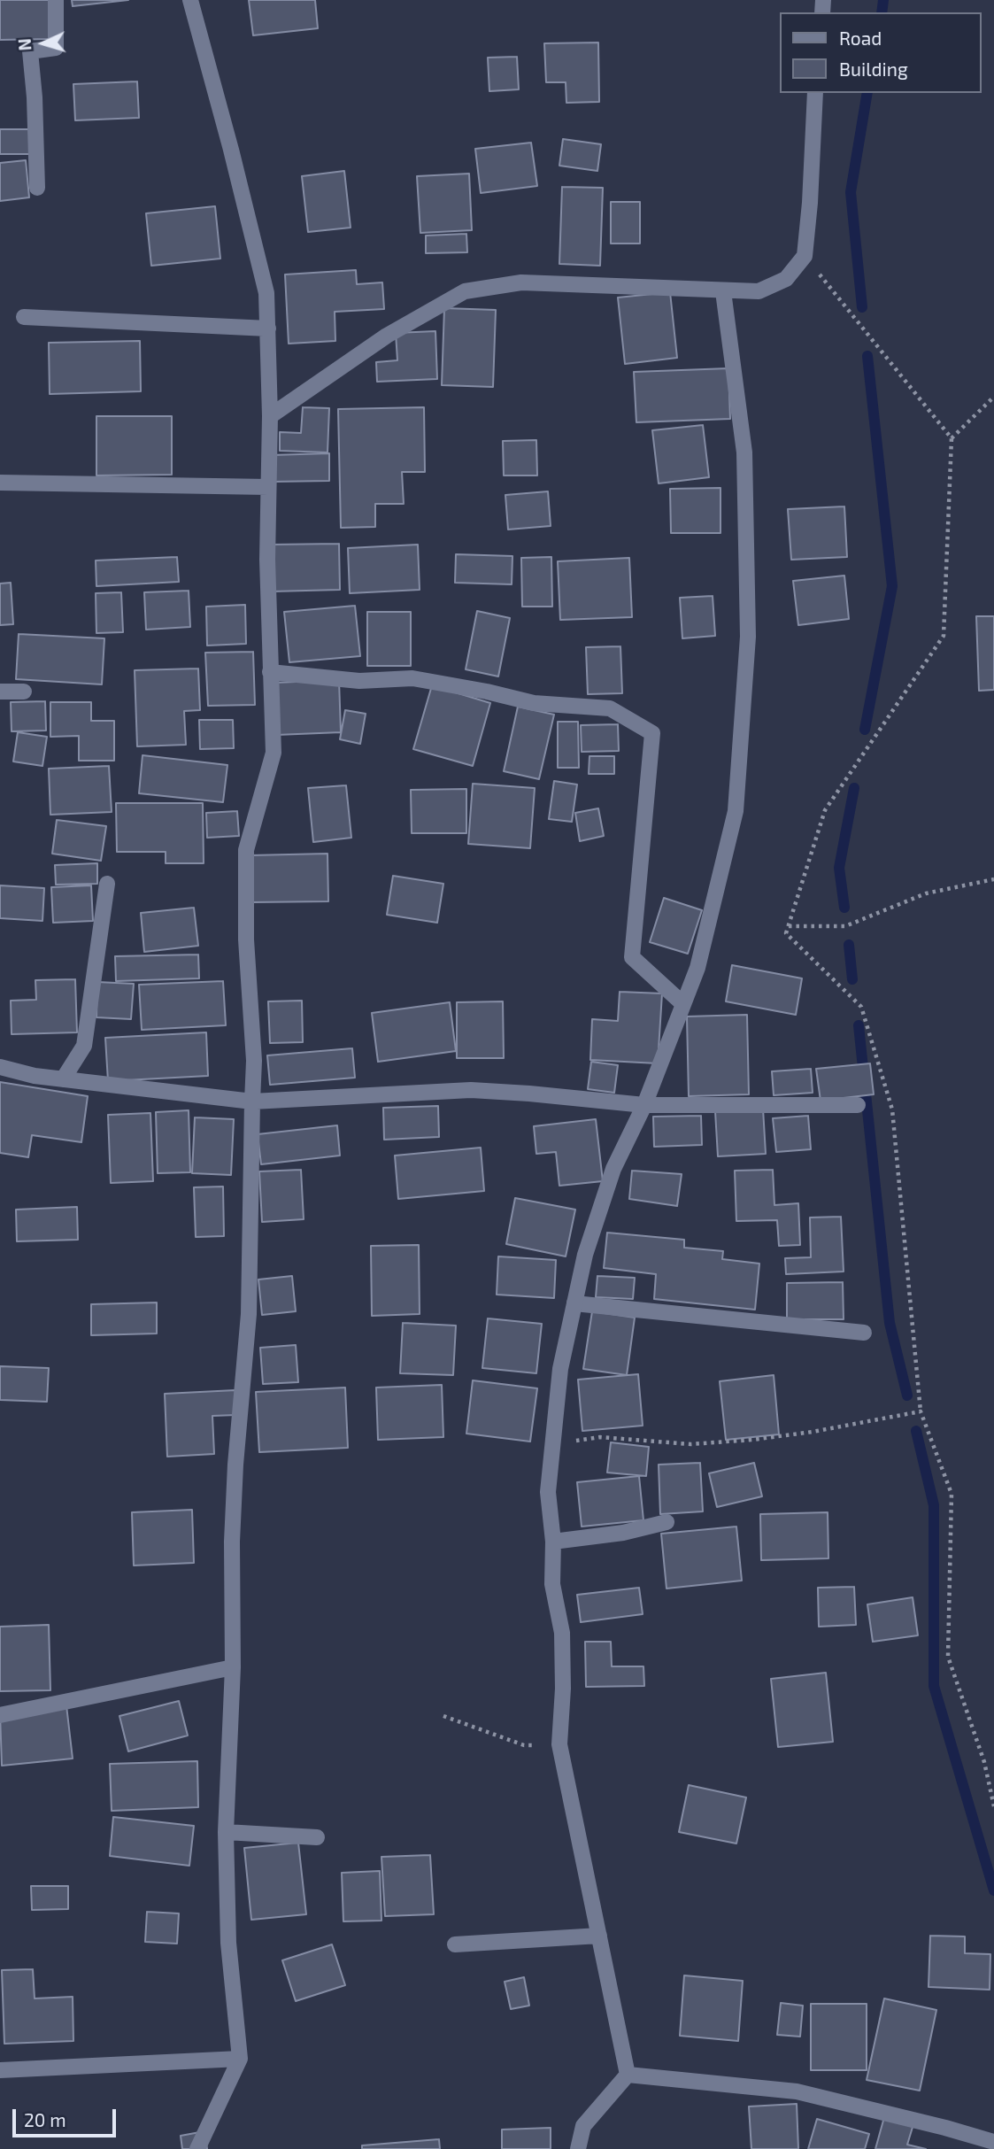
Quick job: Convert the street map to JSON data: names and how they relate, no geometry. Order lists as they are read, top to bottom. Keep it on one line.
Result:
{"legend":["Road","Building"],"scale_bar":"20 m","north":"left"}
